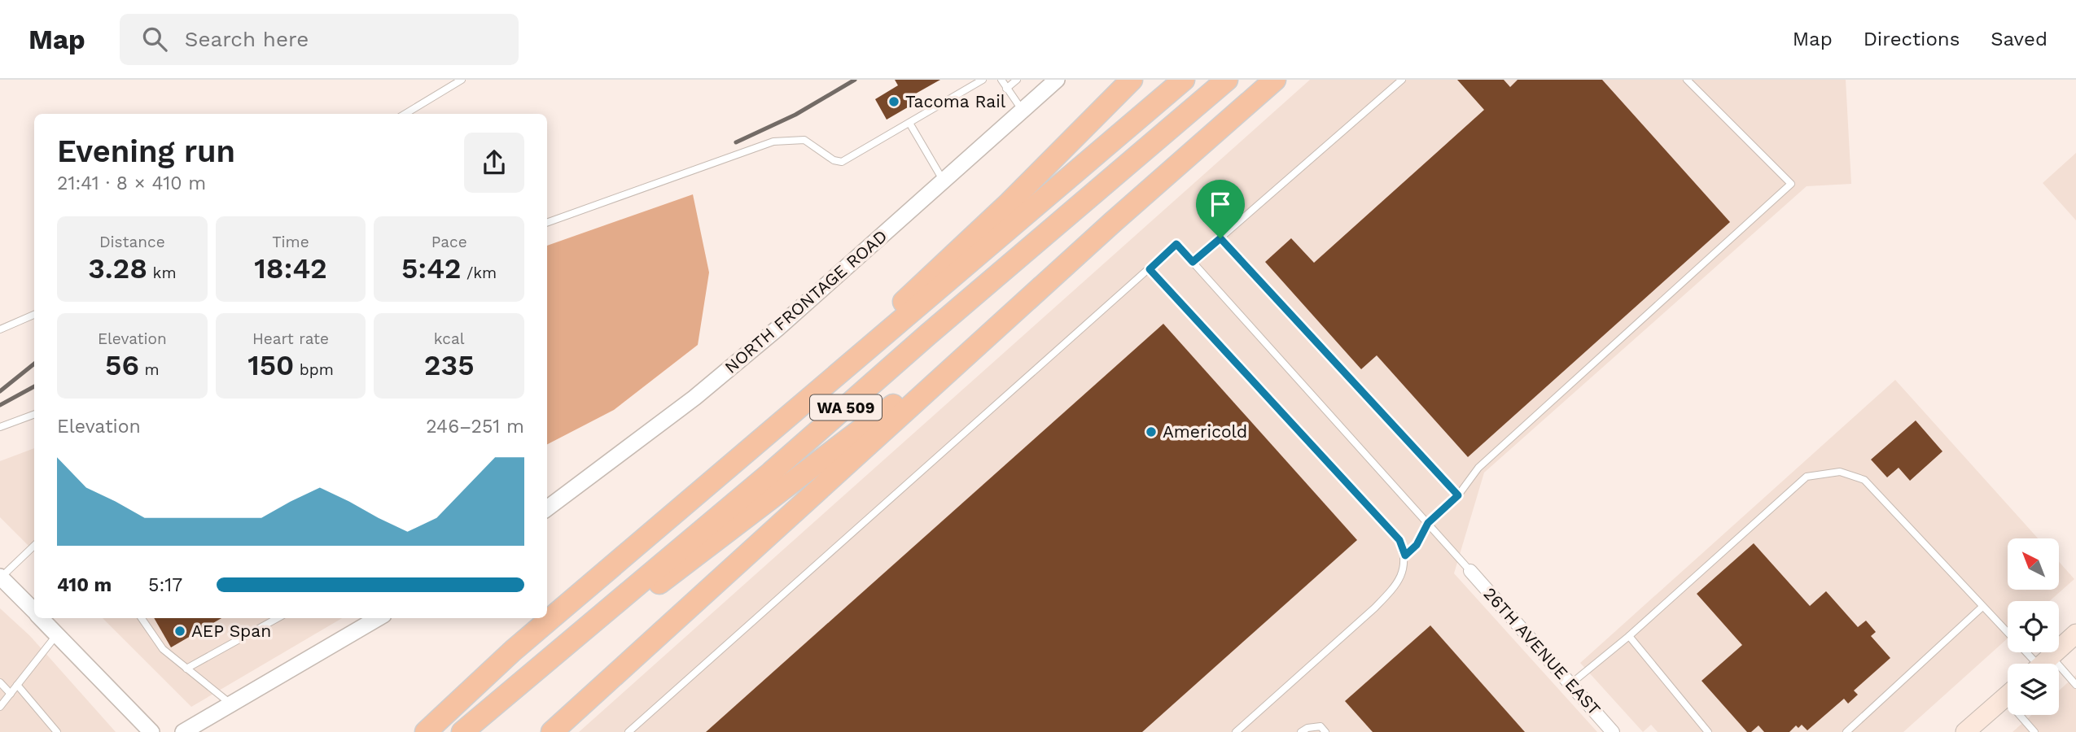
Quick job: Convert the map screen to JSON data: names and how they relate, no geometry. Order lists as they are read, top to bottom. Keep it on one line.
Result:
{"streets":{"highway":["WA 509"],"street":["NORTH FRONTAGE ROAD","26TH AVENUE EAST"]},"places":["Tacoma Rail","Americold","AEP Span"],"north":"top left","page":{"header":"Map","search":"Search here","nav":["Map","Directions","Saved"],"heading":["Evening run","21:41 · 8 × 410 m"],"stats":[["Distance","3.28 km"],["Time","18:42"],["Pace","5:42 /km"],["Elevation","56 m"],["Heart rate","150 bpm"],["kcal","235"]],"chart":["Elevation","246–251 m"],"list":[{"name":"410 m","note":"5:17"}]}}
